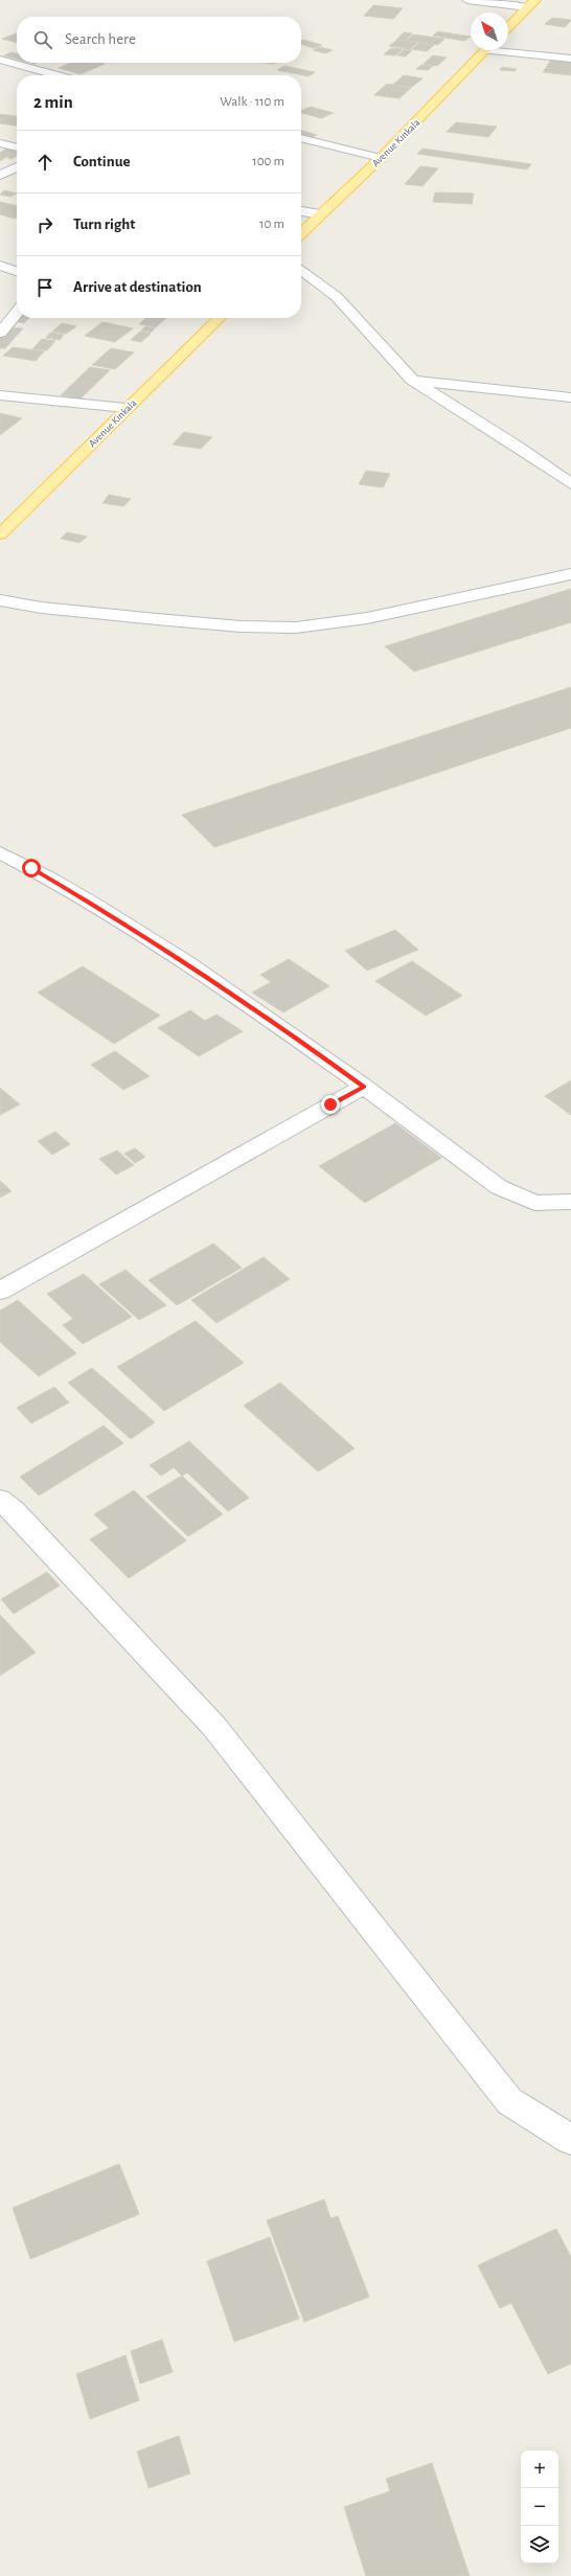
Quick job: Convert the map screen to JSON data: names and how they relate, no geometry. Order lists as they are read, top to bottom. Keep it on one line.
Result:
{"streets":{"main road":["Avenue Kinkala"]},"north":"top left","page":{"search":"Search here","heading":["2 min","Walk · 110 m"],"list":[["Continue","100 m"],["Turn right","10 m"],"Arrive at destination"],"map_buttons":["+","−"]}}
